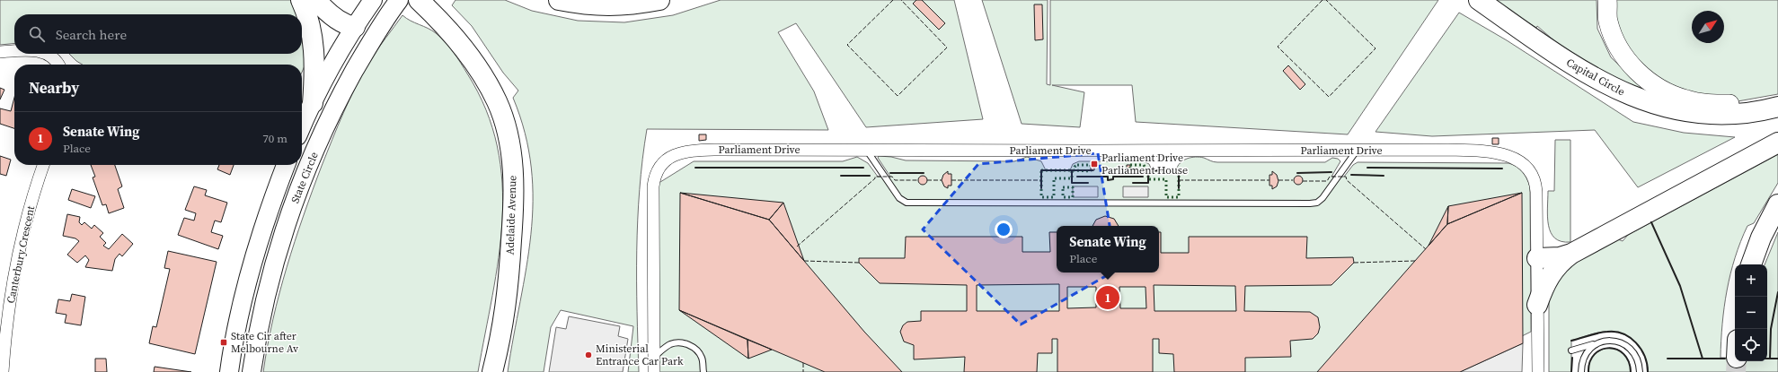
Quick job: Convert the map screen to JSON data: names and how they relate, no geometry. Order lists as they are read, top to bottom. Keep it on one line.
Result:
{"streets":{"highway":["Capital Circle","Adelaide Avenue"],"main road":["State Circle"],"street":["Parliament Drive","Canterbury Crescent"]},"places":{"transit":["Parliament Drive Parliament House","State Cir after Melbourne Av"],"other":["Ministerial Entrance Car Park"]},"north":"top right","page":{"search":"Search here","heading":"Nearby","list":[{"mark":"1","name":"Senate Wing","note":"Place","value":"70 m"}],"popup":["Senate Wing","Place"],"map_buttons":["+","−"],"pins":"1"}}
